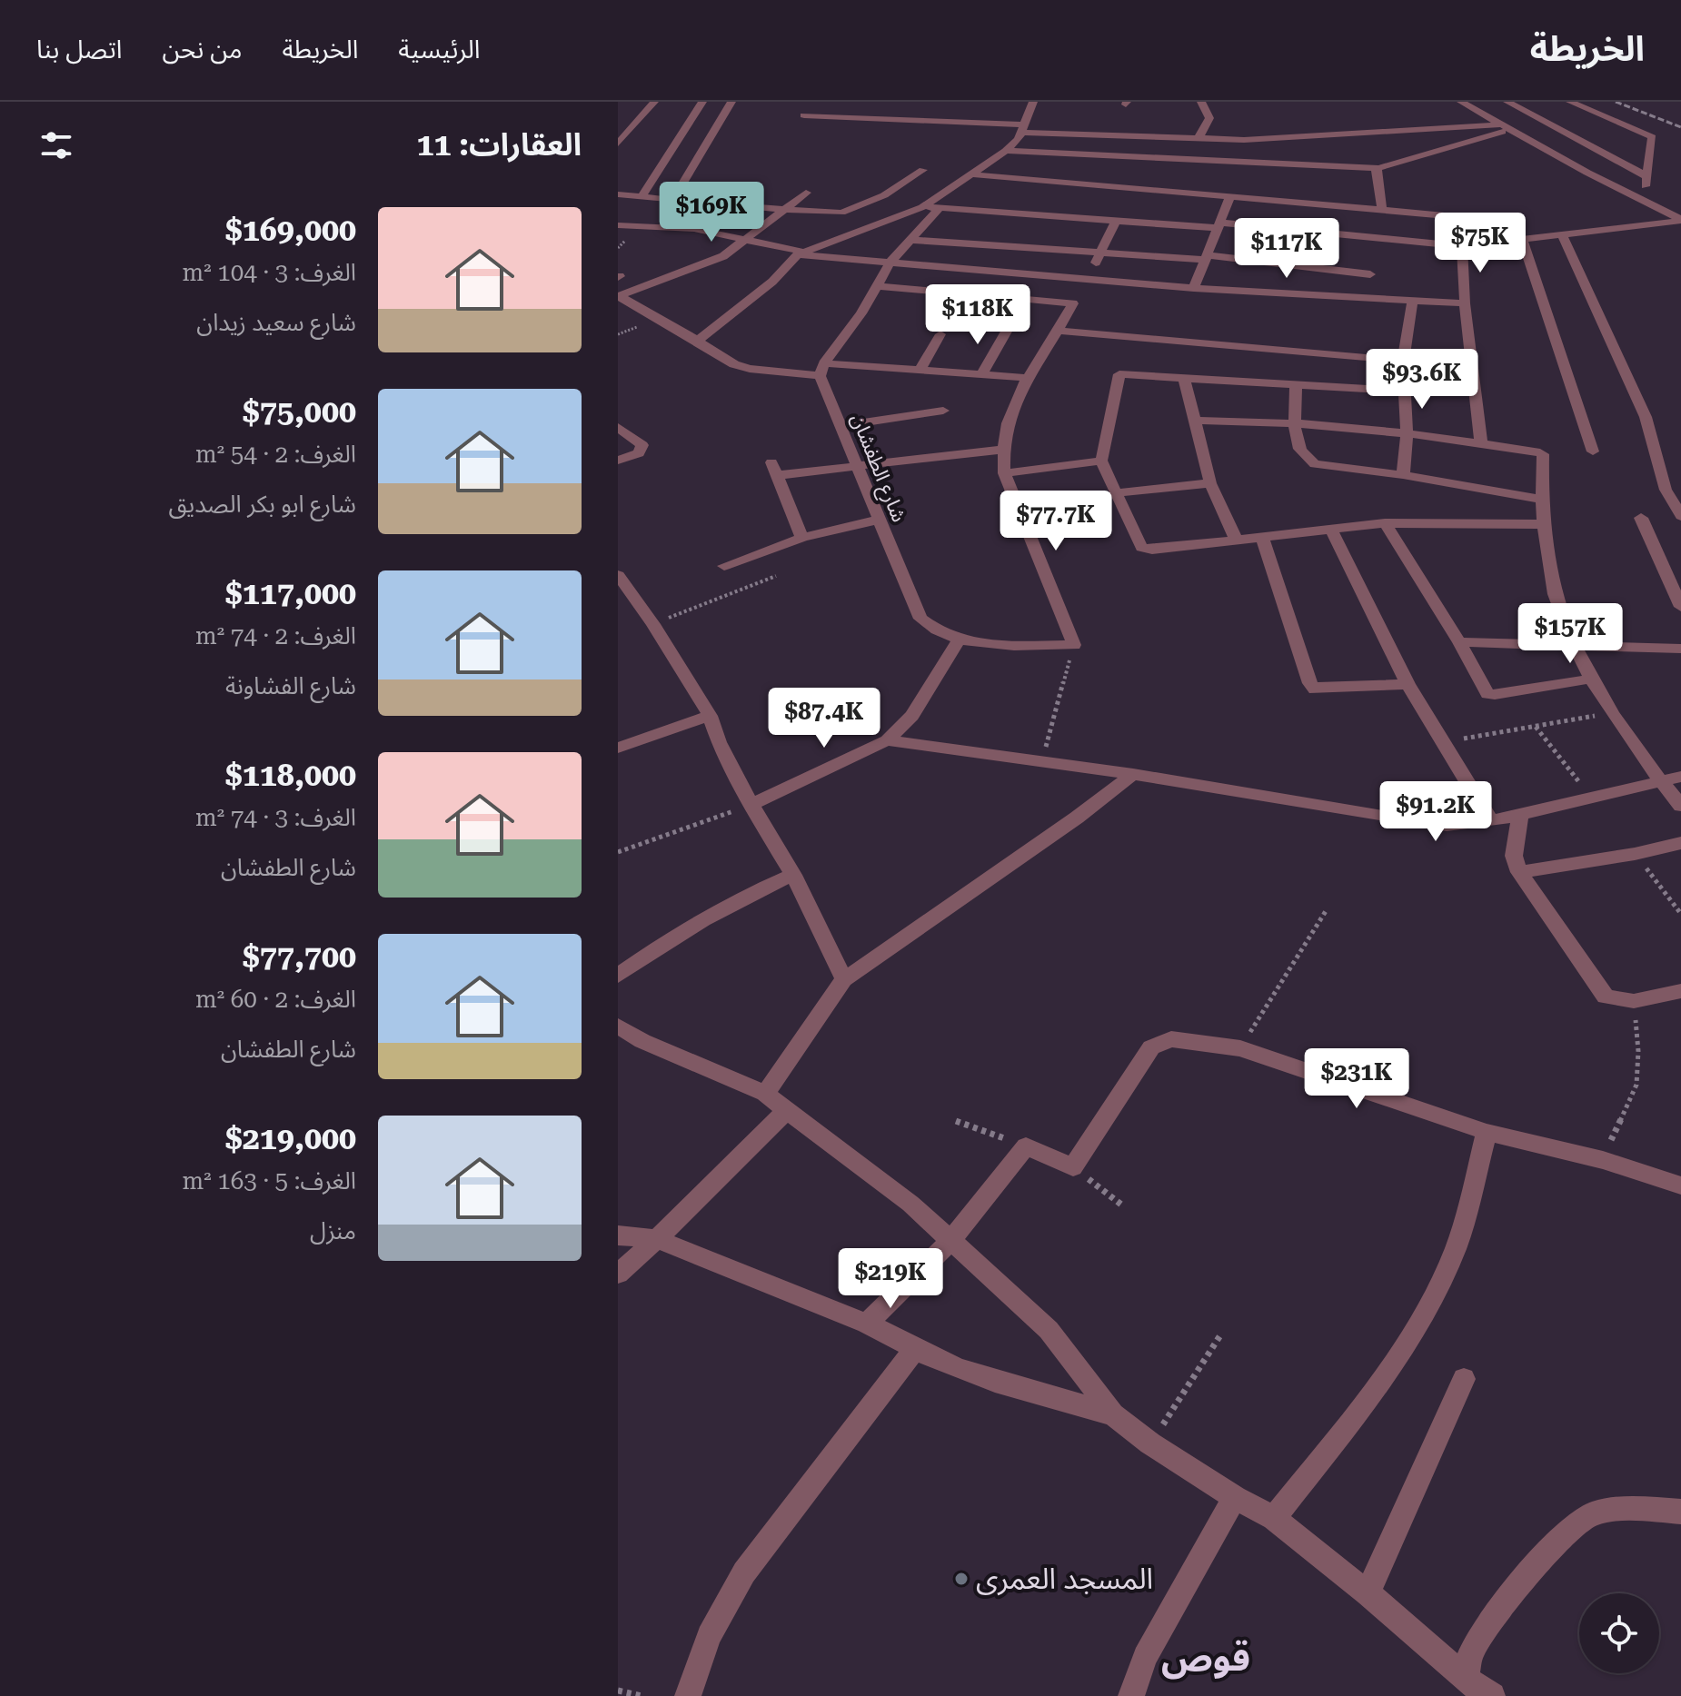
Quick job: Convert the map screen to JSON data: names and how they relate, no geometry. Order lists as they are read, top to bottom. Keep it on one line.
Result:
{"streets":{"street":["شارع الطفشان"]},"districts":["قوص"],"places":["المسجد العمرى"],"page":{"header":"الخريطة","nav":["الرئيسية","الخريطة","من نحن","اتصل بنا"],"heading":"العقارات: 11","price":["$169K","$75K","$117K","$118K","$93.6K","$77.7K","$157K","$87.4K","$91.2K","$231K","$219K"],"list":[{"name":"$169,000","note":"الغرف: 3 · 104 m² · شارع سعيد زيدان"},{"name":"$75,000","note":"الغرف: 2 · 54 m² · شارع ابو بكر الصديق"},{"name":"$117,000","note":"الغرف: 2 · 74 m² · شارع الفشاونة"},{"name":"$118,000","note":"الغرف: 3 · 74 m² · شارع الطفشان"},{"name":"$77,700","note":"الغرف: 2 · 60 m² · شارع الطفشان"},{"name":"$219,000","note":"الغرف: 5 · 163 m² · منزل"}]}}
